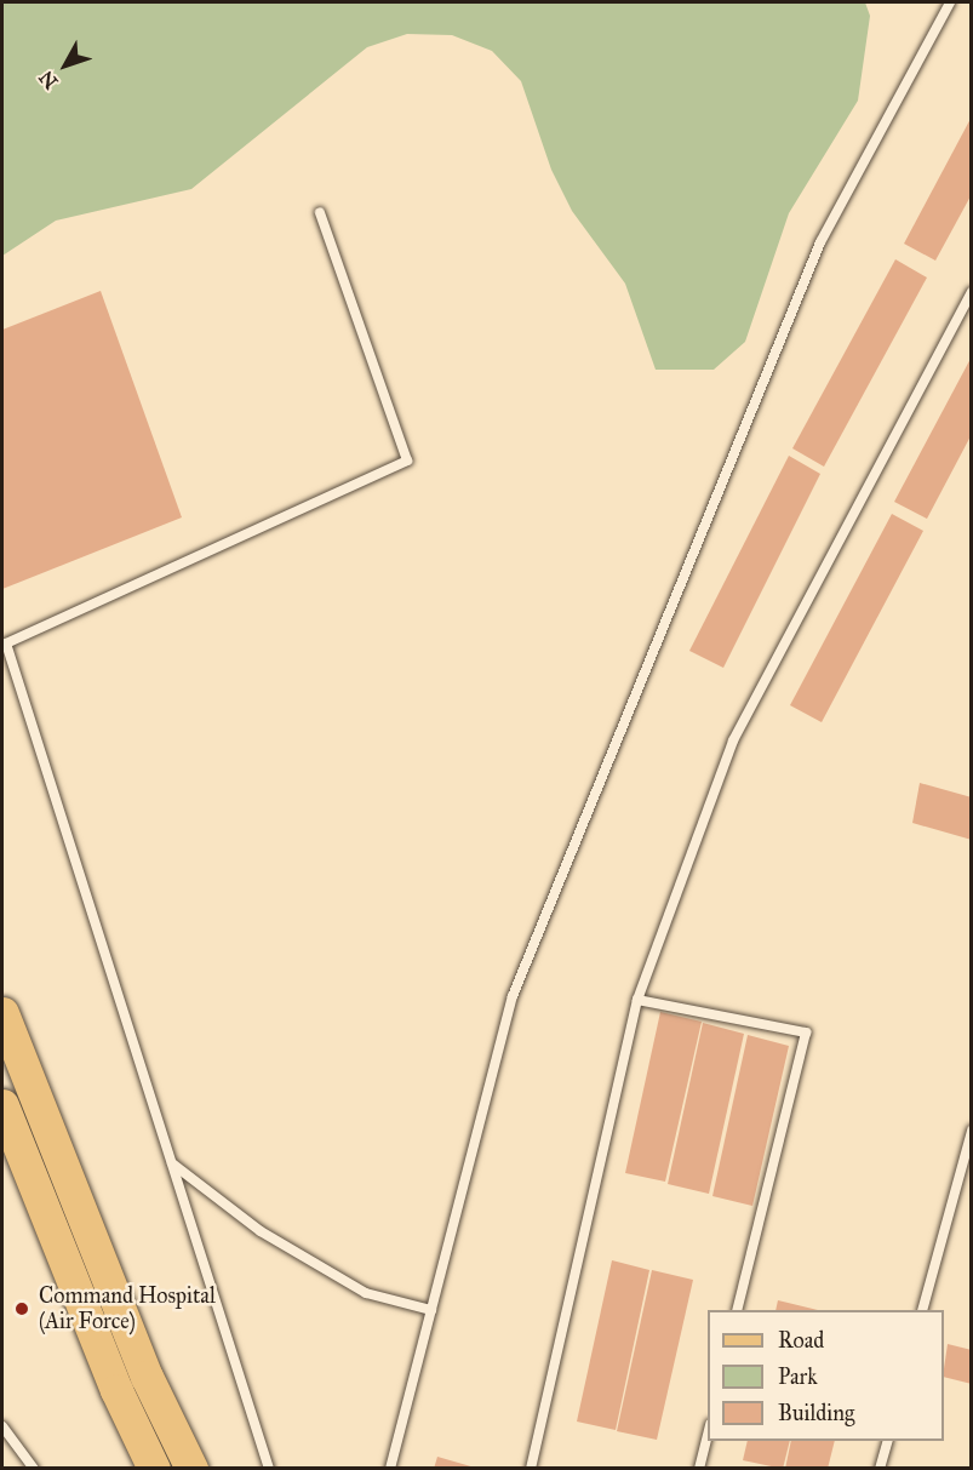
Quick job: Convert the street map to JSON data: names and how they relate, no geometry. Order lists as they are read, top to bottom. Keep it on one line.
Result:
{"places":["Command Hospital (Air Force)"],"legend":["Road","Park","Building"],"north":"bottom left"}
